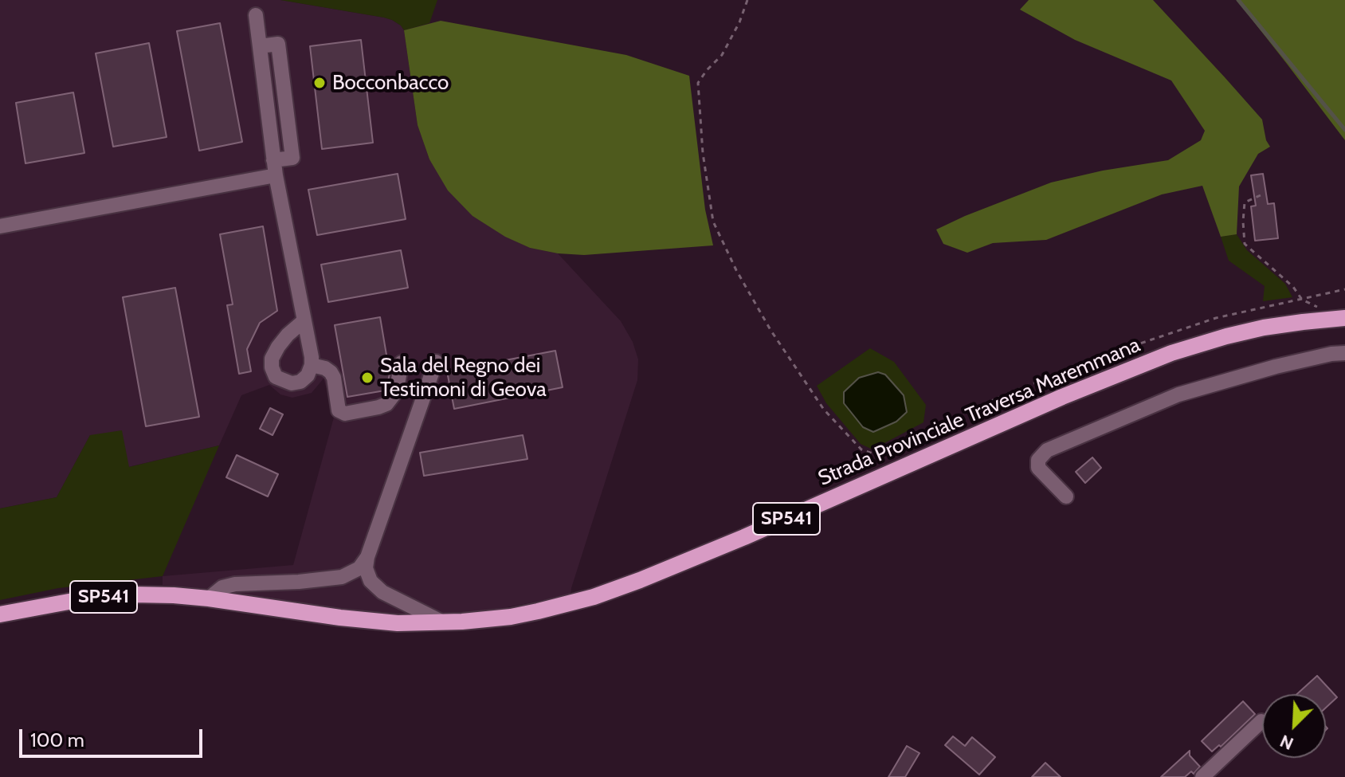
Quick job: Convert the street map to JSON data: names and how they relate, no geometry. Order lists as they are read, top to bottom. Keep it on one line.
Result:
{"streets":{"main road":["Strada Provinciale Traversa Maremmana","SP541"]},"places":["Bocconbacco","Sala del Regno dei Testimoni di Geova"],"scale_bar":"100 m","north":"bottom left"}
